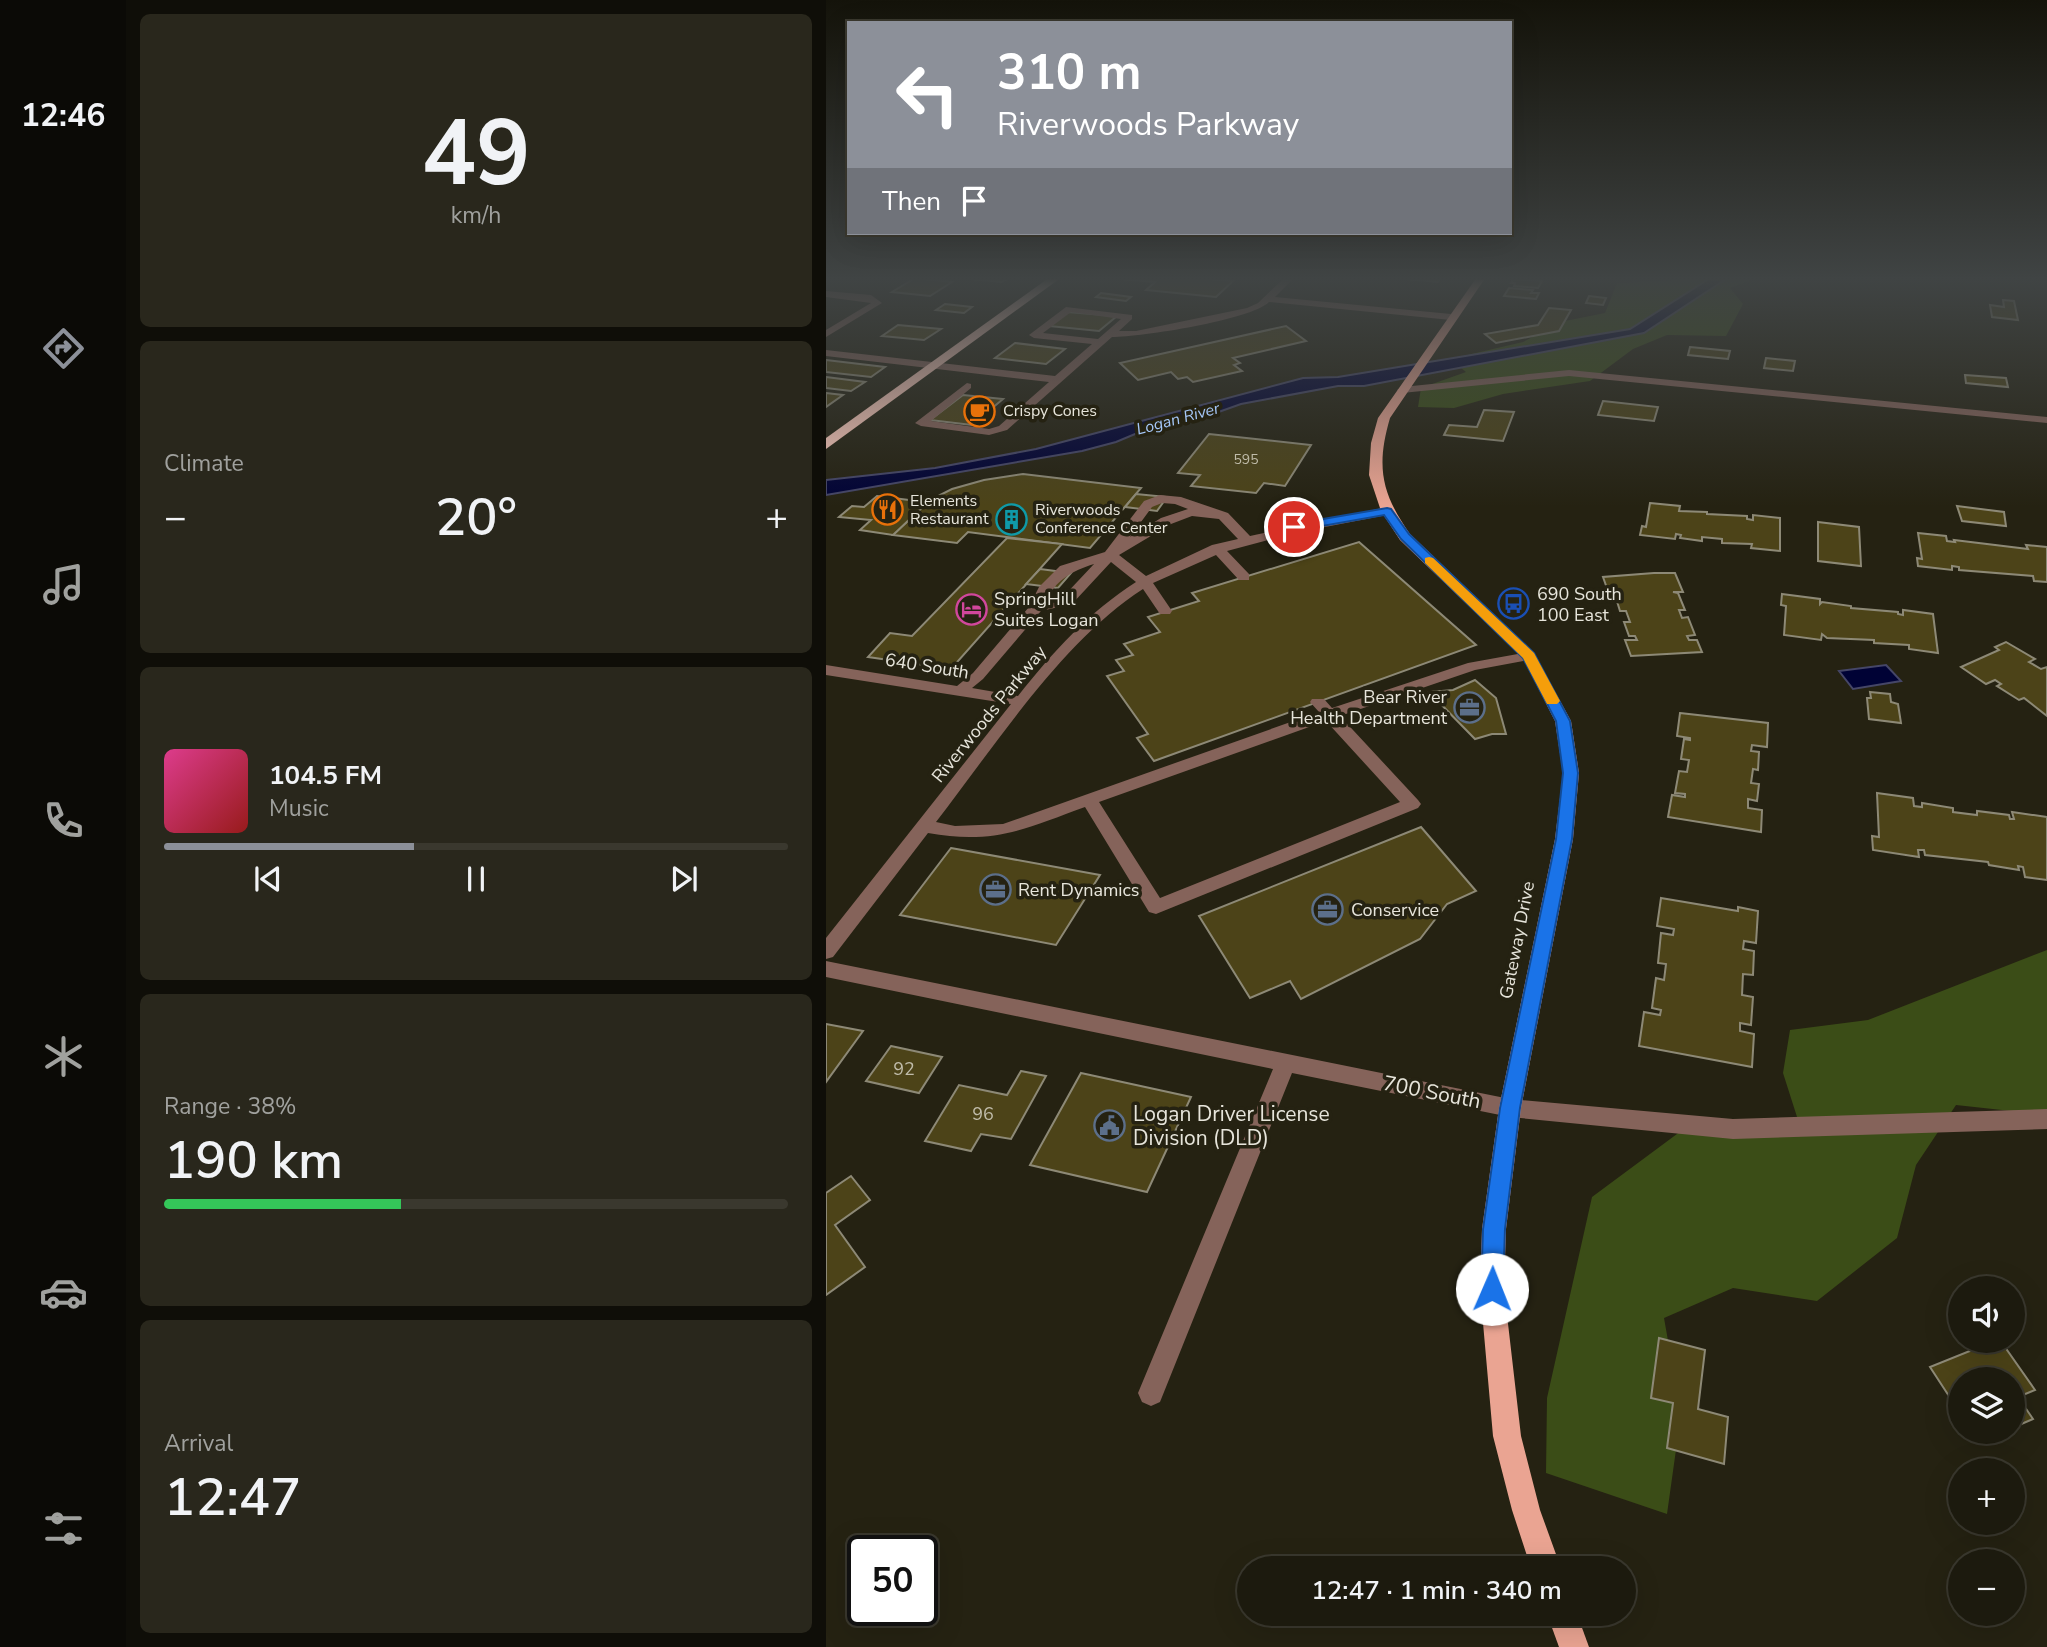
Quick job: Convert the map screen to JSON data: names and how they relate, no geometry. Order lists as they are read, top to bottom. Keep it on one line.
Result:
{"streets":{"main road":["Gateway Drive"],"street":["640 South","Riverwoods Parkway","700 South"]},"crossings":[["640 South","Riverwoods Parkway"],["Riverwoods Parkway","Gateway Drive"],["Gateway Drive","700 South"]],"water":["Logan River"],"places":{"cafe":["Crispy Cones"],"restaurant":["Elements Restaurant"],"building":["Riverwoods Conference Center"],"bus stop":["690 South 100 East"],"hotel":["SpringHill Suites Logan"],"office":["Bear River Health Department","Rent Dynamics","Conservice"],"public building":["Logan Driver License Division (DLD)"]},"house_numbers":["595","92","96"],"page":{"tabs":"12:46","tile":[["49","km/h"],"Climate",["Range · 38%","190 km"],["Arrival","12:47"]],"turn":["310 m","Riverwoods Parkway"],"then":"Then","heat":["−","20°","+"],"song":["104.5 FM","Music"],"map_buttons":["+","−"],"limit":"50","trip":"12:47 · 1 min · 340 m"}}
